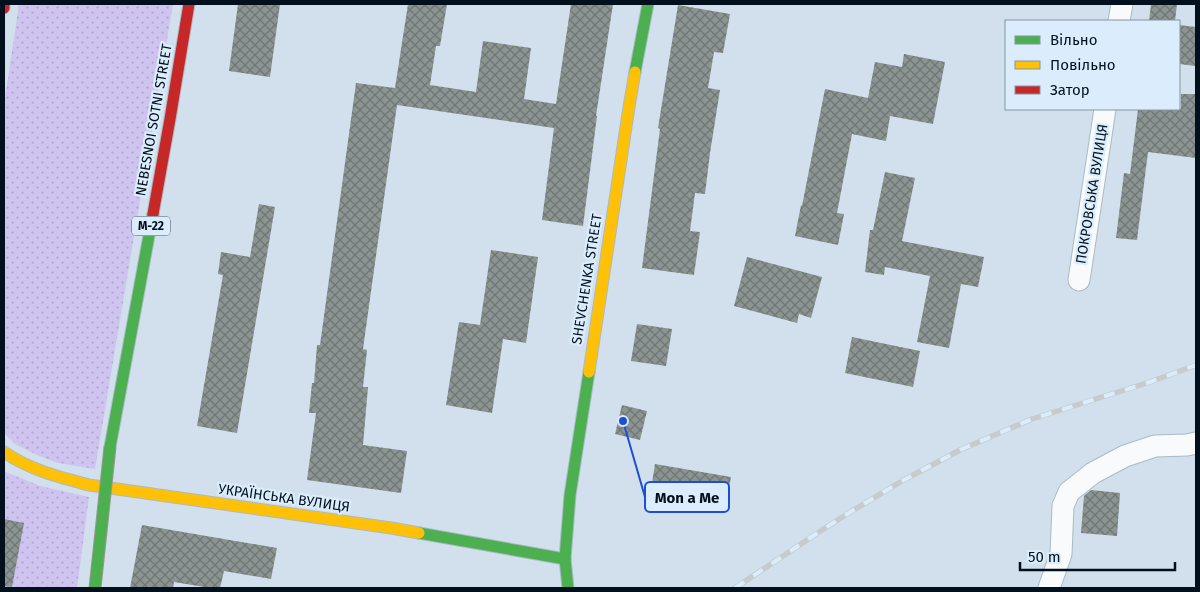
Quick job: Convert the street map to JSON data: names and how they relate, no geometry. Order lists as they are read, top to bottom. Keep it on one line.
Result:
{"streets":{"main road":["NEBESNOI SOTNI STREET","М-22","SHEVCHENKA STREET","УКРАЇНСЬКА ВУЛИЦЯ"],"street":["ПОКРОВСЬКА ВУЛИЦЯ"]},"crossings":[["SHEVCHENKA STREET","УКРАЇНСЬКА ВУЛИЦЯ"]],"places":["Mon a Me"],"legend":["Вільно","Повільно","Затор"],"scale_bar":"50 m"}
